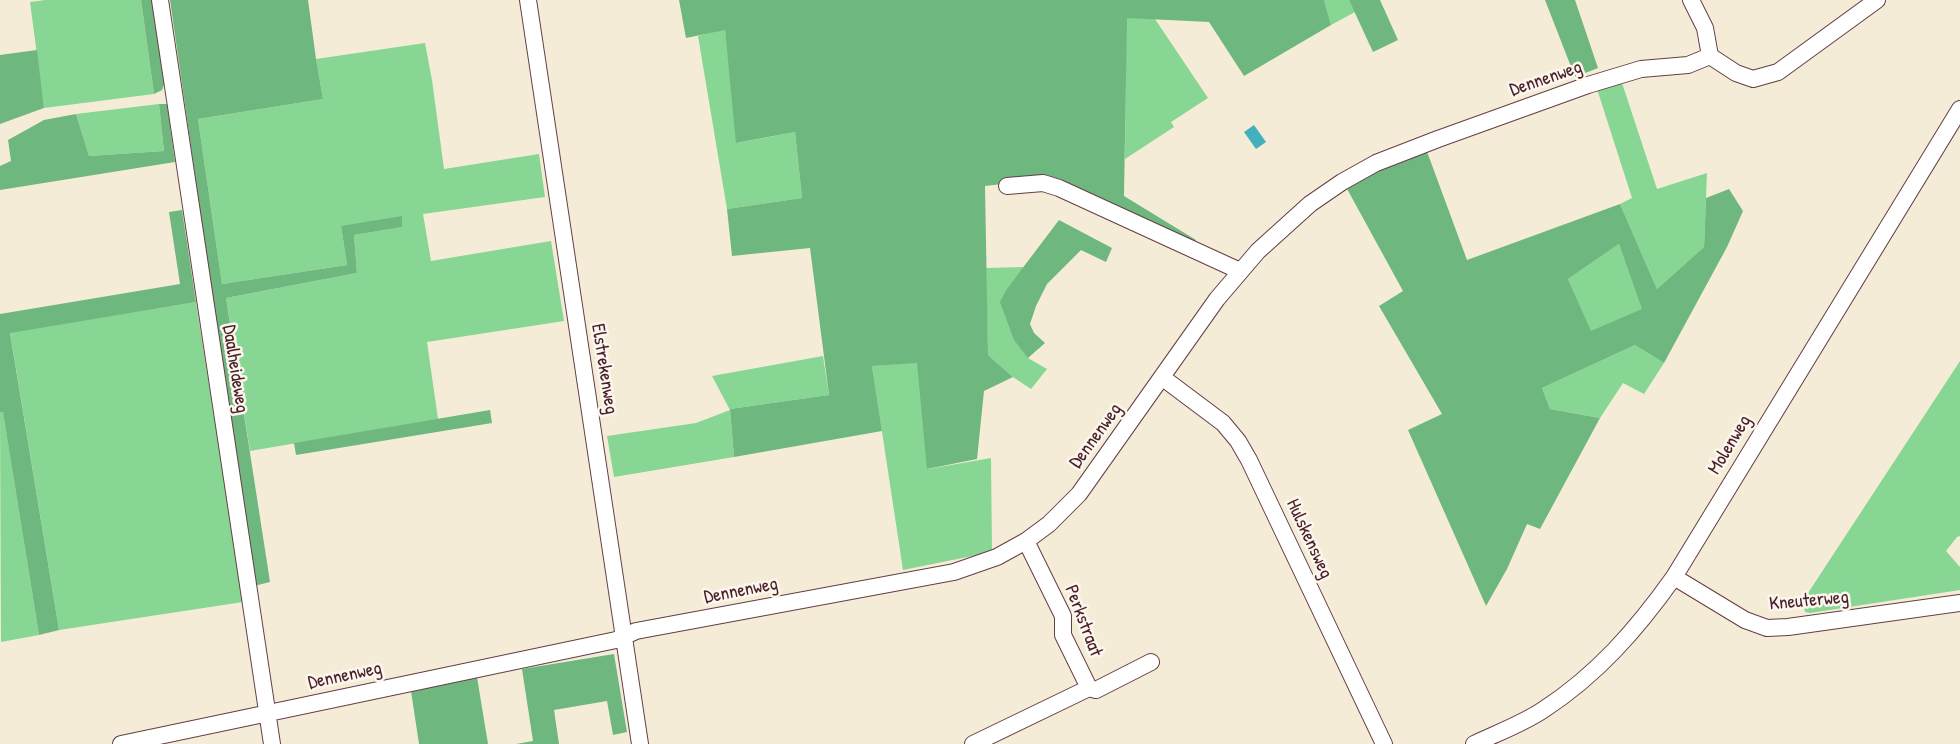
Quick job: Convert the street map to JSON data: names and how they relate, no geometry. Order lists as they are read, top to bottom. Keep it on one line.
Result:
{"streets":{"street":["Dennenweg","Daalheideweg","Elstrekenweg","Molenweg","Hulskensweg","Kneuterweg","Perkstraat"]},"crossings":[["Dennenweg","Daalheideweg"],["Dennenweg","Elstrekenweg"],["Dennenweg","Hulskensweg"],["Dennenweg","Perkstraat"],["Molenweg","Kneuterweg"]]}
